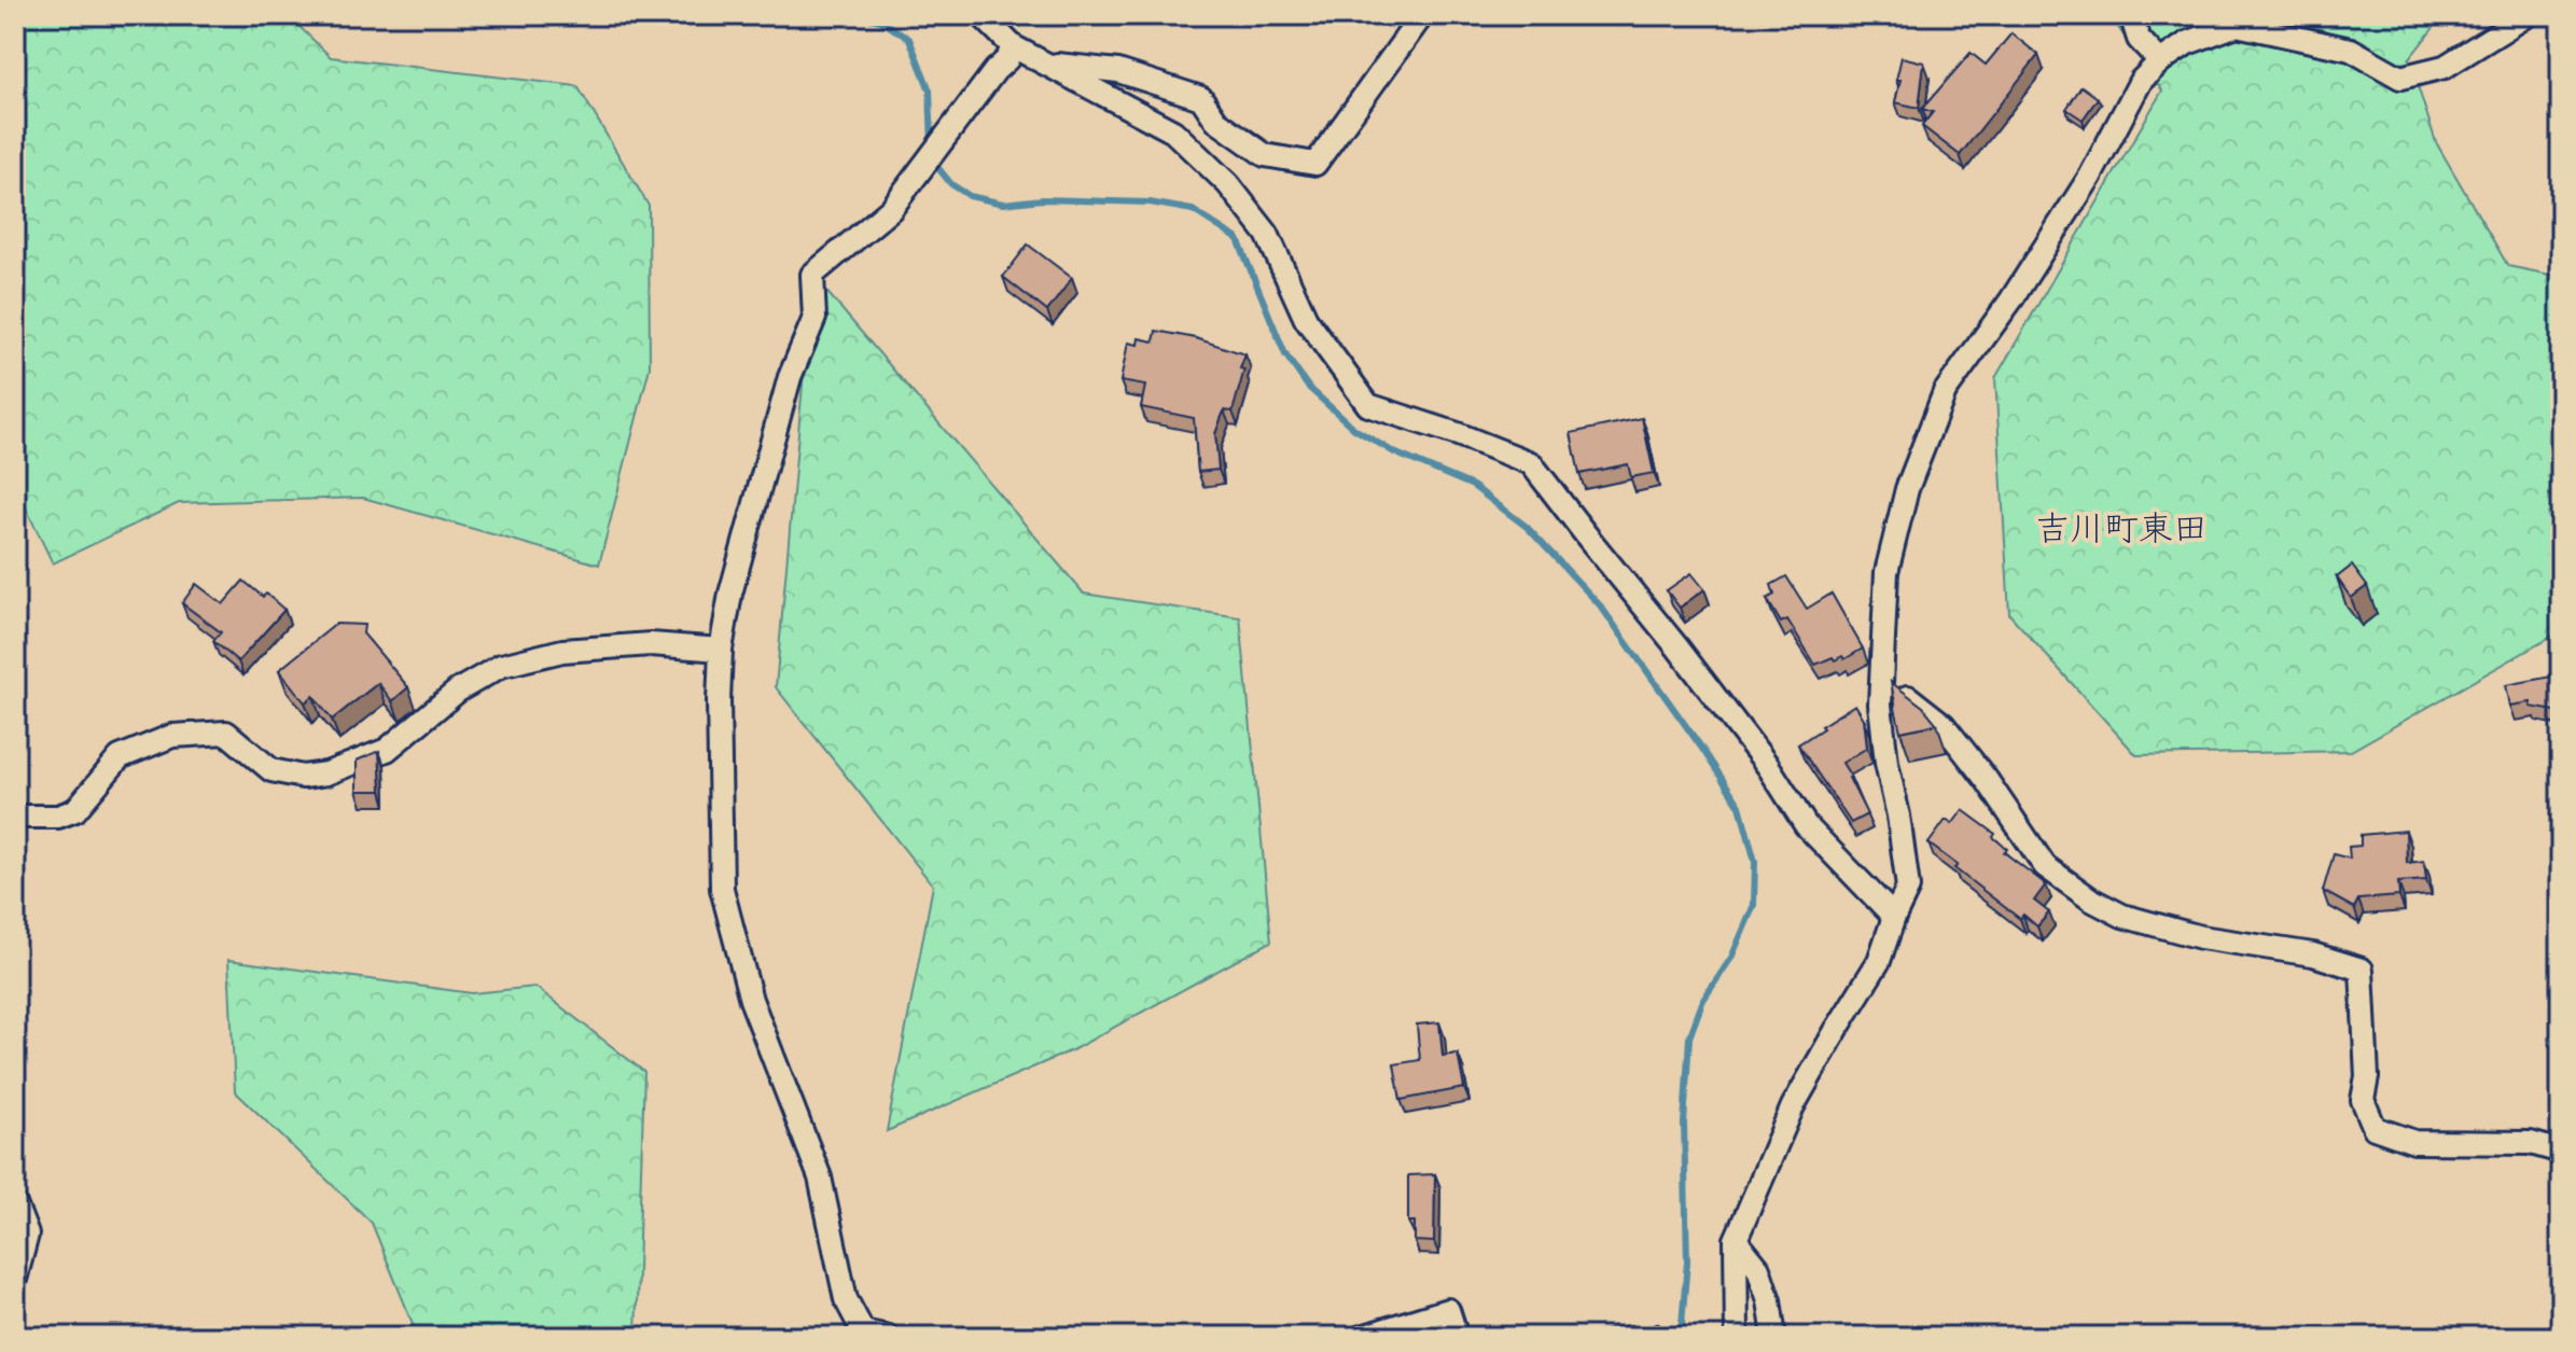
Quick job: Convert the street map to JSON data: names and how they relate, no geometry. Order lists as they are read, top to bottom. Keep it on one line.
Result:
{"districts":["吉川町東田"]}
